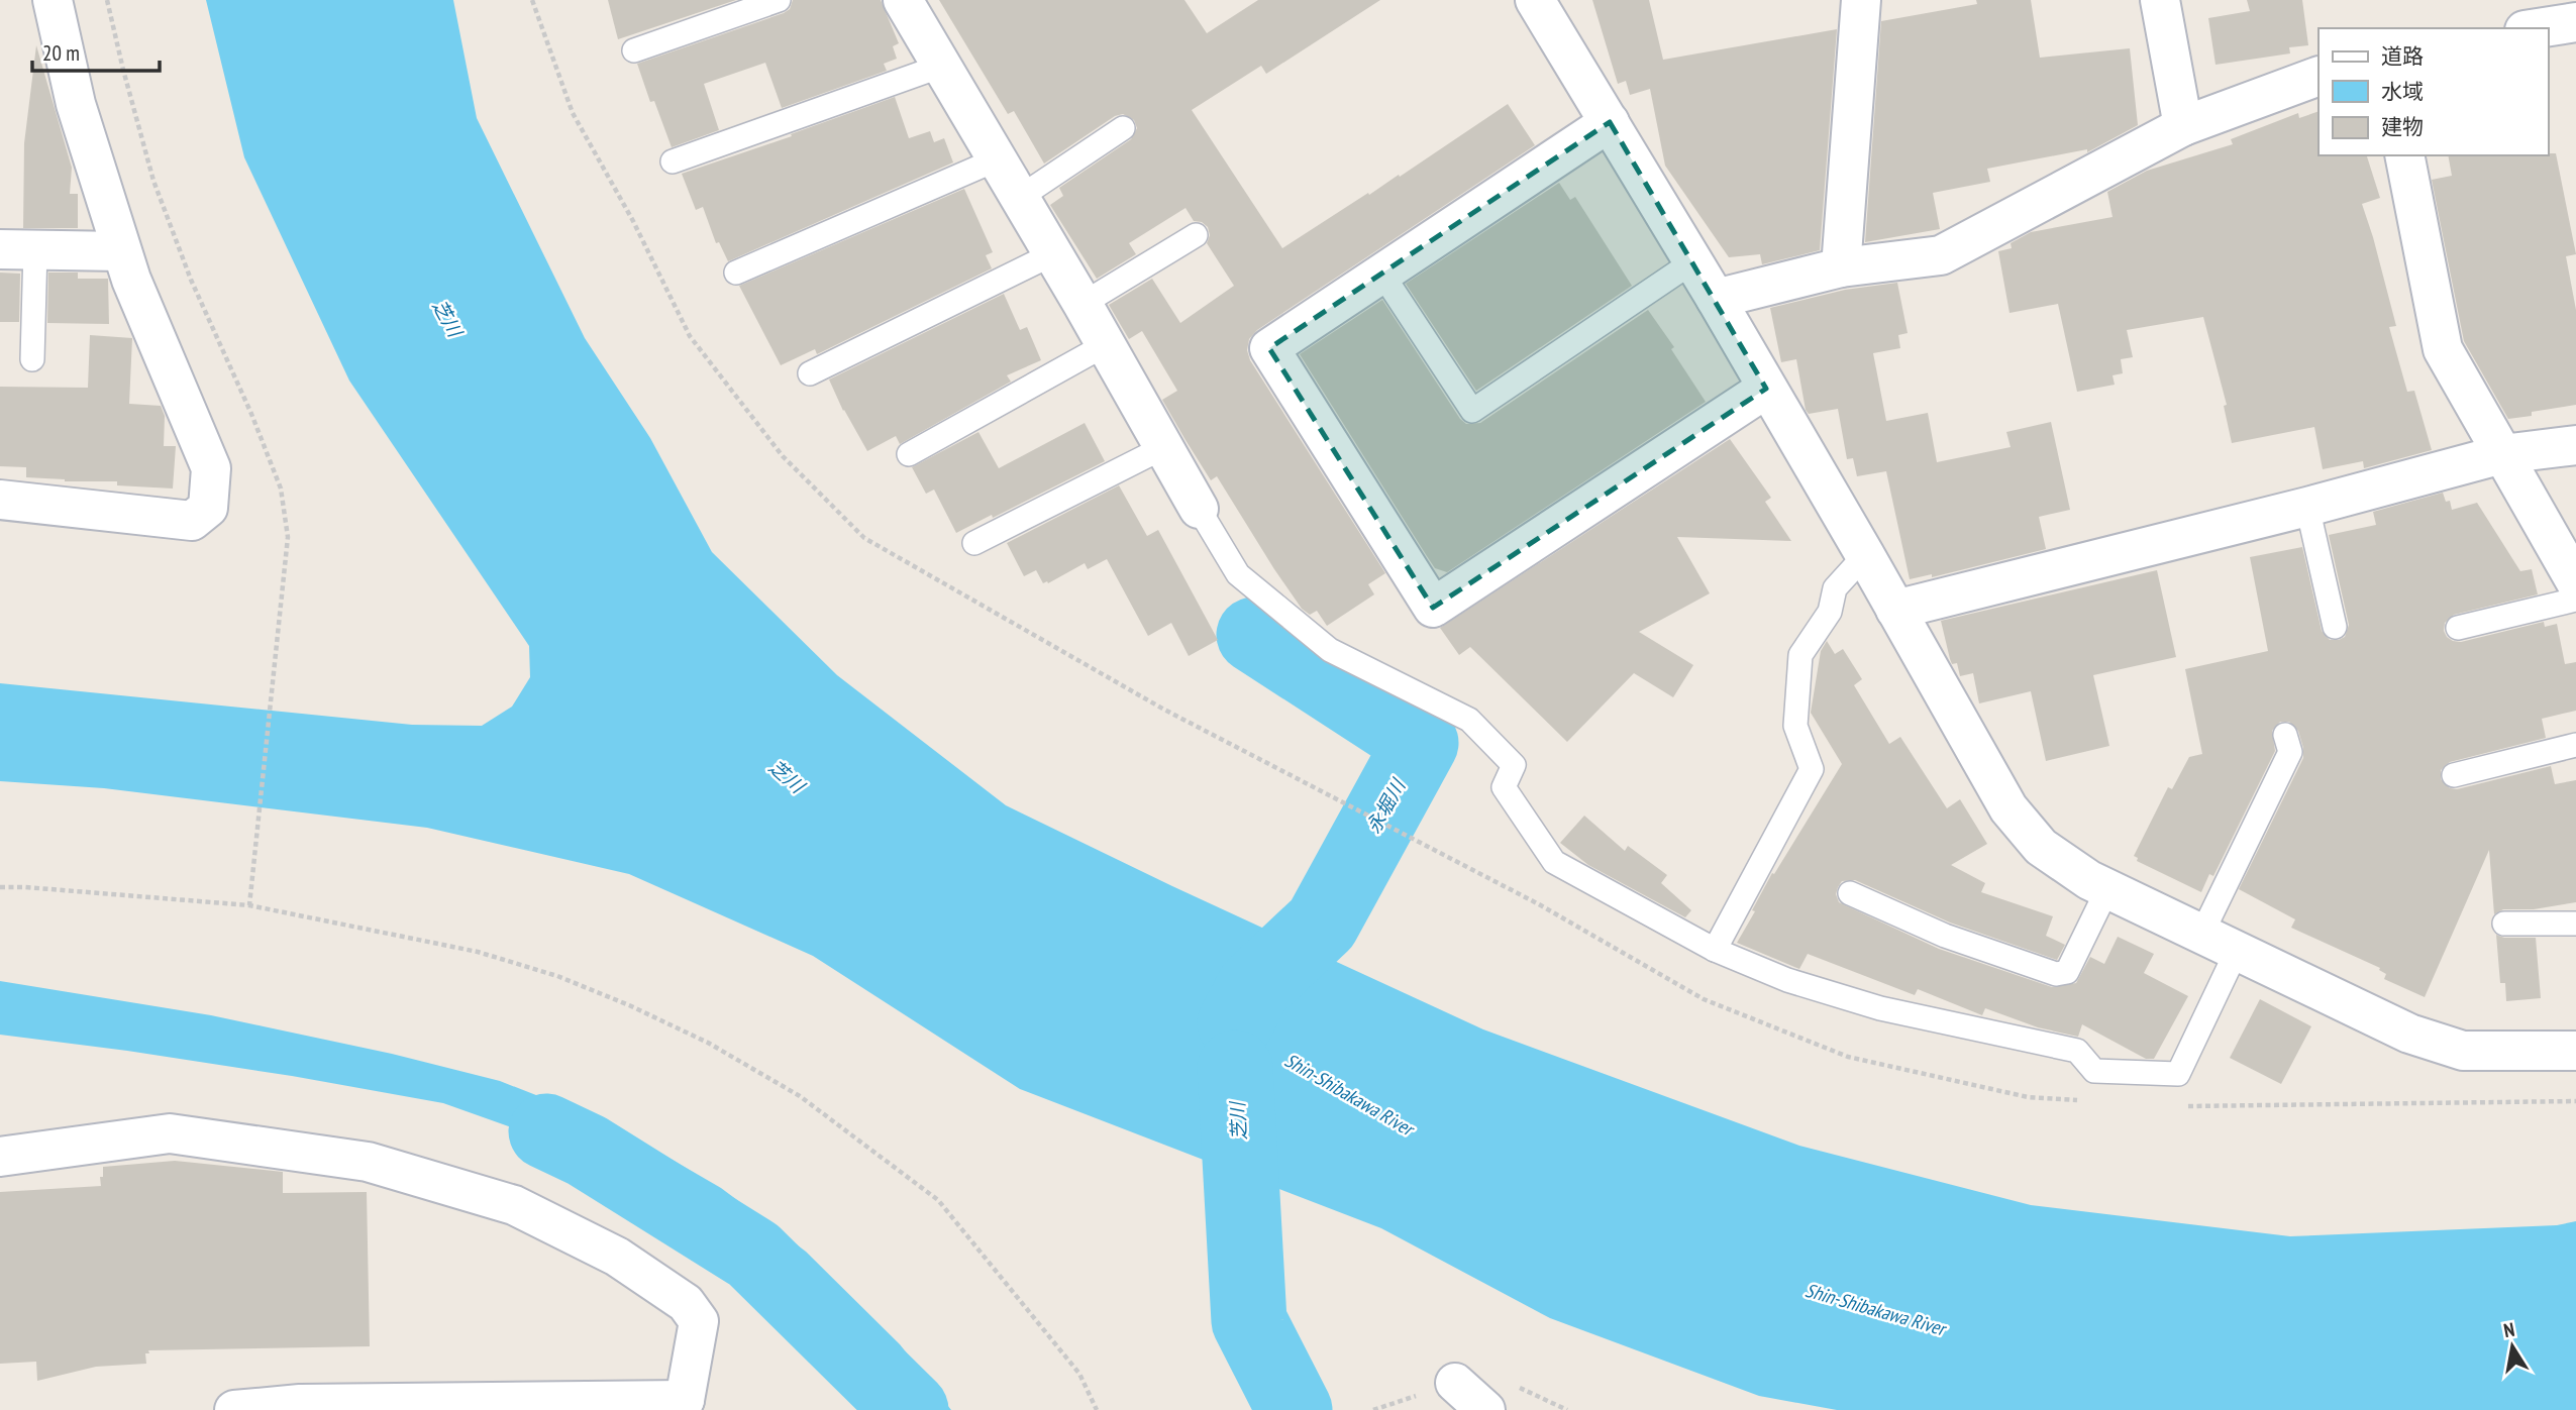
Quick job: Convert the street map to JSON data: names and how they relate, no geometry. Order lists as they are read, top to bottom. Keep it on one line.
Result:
{"water":["芝川","永堀川","Shin-Shibakawa River"],"legend":["道路","水域","建物"],"scale_bar":"20 m","north":"top"}
